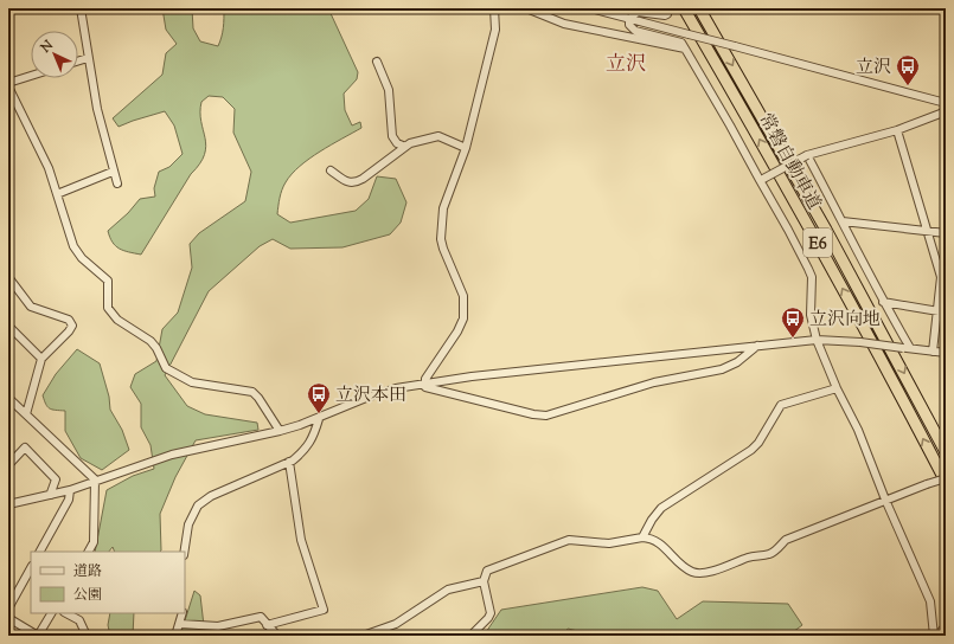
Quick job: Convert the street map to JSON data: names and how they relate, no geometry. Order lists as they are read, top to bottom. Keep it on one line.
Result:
{"streets":{"highway":["常磐自動車道","E6"]},"districts":["立沢"],"places":{"bus stop":["立沢","立沢向地","立沢本田"]},"legend":["道路","公園"],"north":"top left"}
